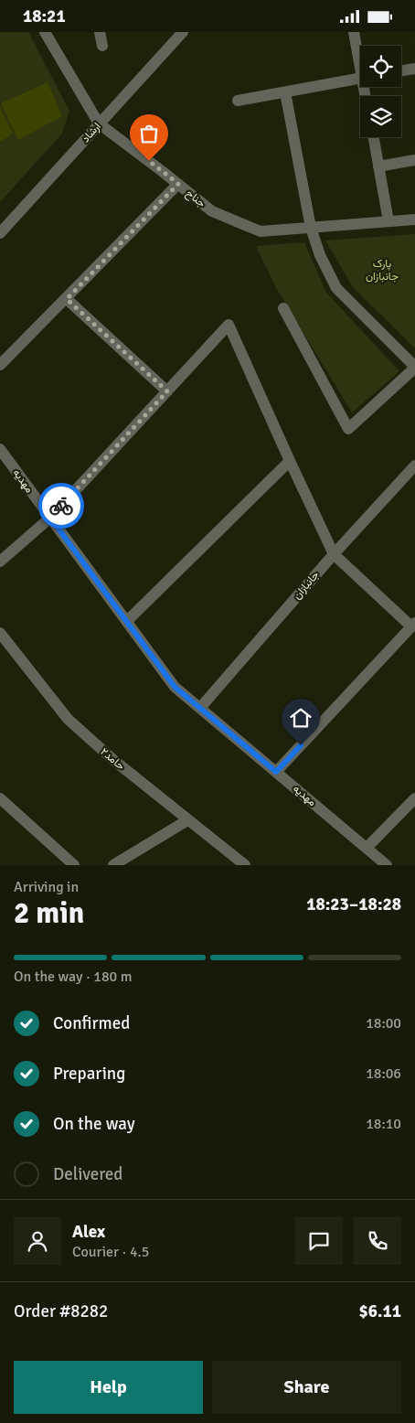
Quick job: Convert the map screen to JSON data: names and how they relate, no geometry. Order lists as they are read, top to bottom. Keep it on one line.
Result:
{"streets":{"street":["ارشاد","جناح","مهدیه","جانبازان","حامد۲"]},"crossings":[["ارشاد","جناح"],["مهدیه","جانبازان"]],"parks":["پارک جانبازان"],"page":{"status":"18:21","heading":["2 min","Arriving in","18:23–18:28"],"panel":["Alex","Courier · 4.5","Order #8282","$6.11"],"bar":"On the way · 180 m","list":[["Confirmed","18:00"],["Preparing","18:06"],["On the way","18:10"],"Delivered"],"buttons":["Help","Share"]}}
